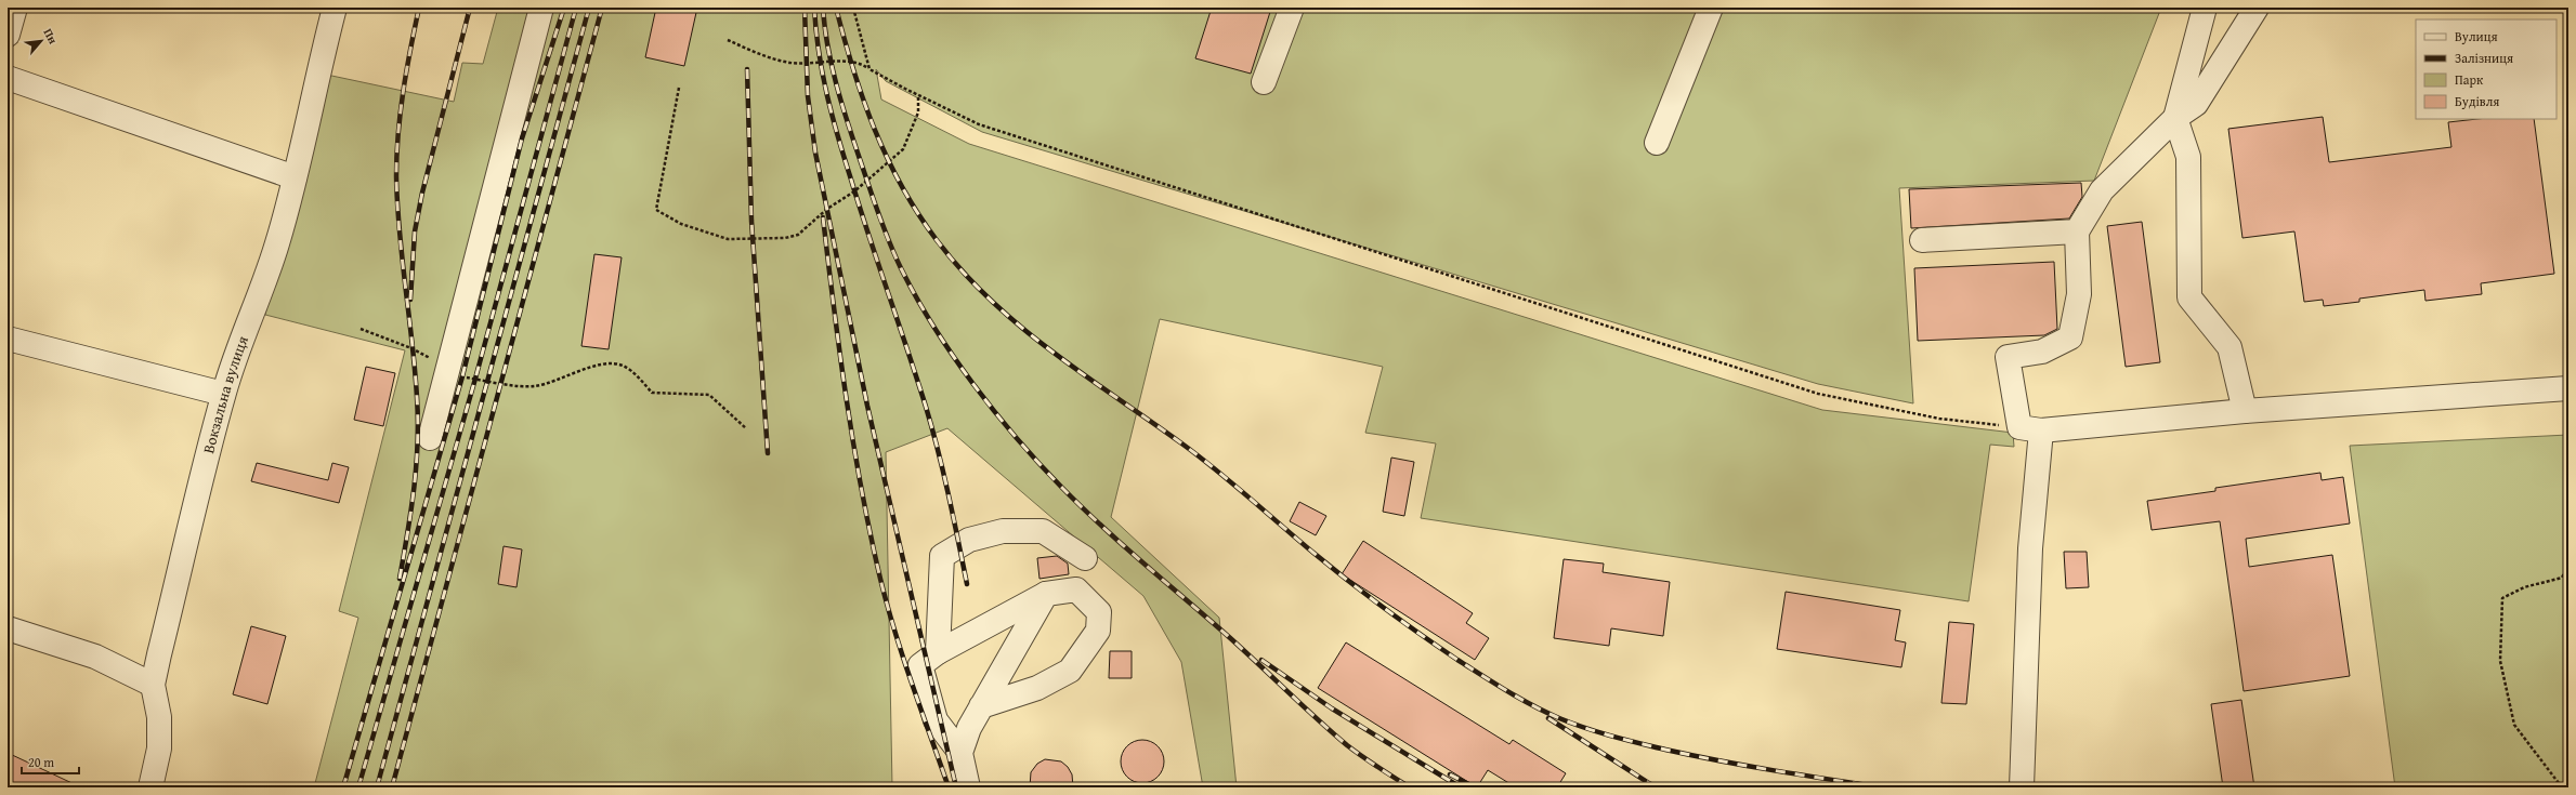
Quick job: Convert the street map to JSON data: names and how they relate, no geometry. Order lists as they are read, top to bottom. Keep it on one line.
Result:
{"streets":{"street":["Вокзальна вулиця"]},"legend":["Вулиця","Залізниця","Парк","Будівля"],"scale_bar":"20 m","north":"top right"}
